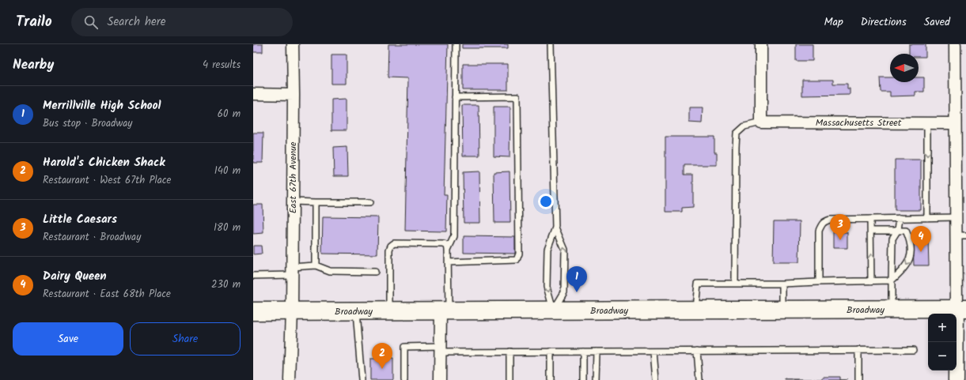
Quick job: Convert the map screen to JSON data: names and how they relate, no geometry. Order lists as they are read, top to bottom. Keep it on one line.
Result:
{"streets":{"main road":["Broadway"],"street":["Massachusetts Street","East 67th Avenue"]},"crossings":[["East 67th Avenue","Broadway"]],"north":"left","page":{"header":"Trailo","search":"Search here","nav":["Map","Directions","Saved"],"heading":["Nearby","4 results"],"list":[{"mark":"1","name":"Merrillville High School","note":"Bus stop · Broadway","value":"60 m"},{"mark":"2","name":"Harold's Chicken Shack","note":"Restaurant · West 67th Place","value":"140 m"},{"mark":"3","name":"Little Caesars","note":"Restaurant · Broadway","value":"180 m"},{"mark":"4","name":"Dairy Queen","note":"Restaurant · East 68th Place","value":"230 m"}],"pins":["3","4","1","2"],"buttons":["Save","Share"],"map_buttons":["+","−"]}}
